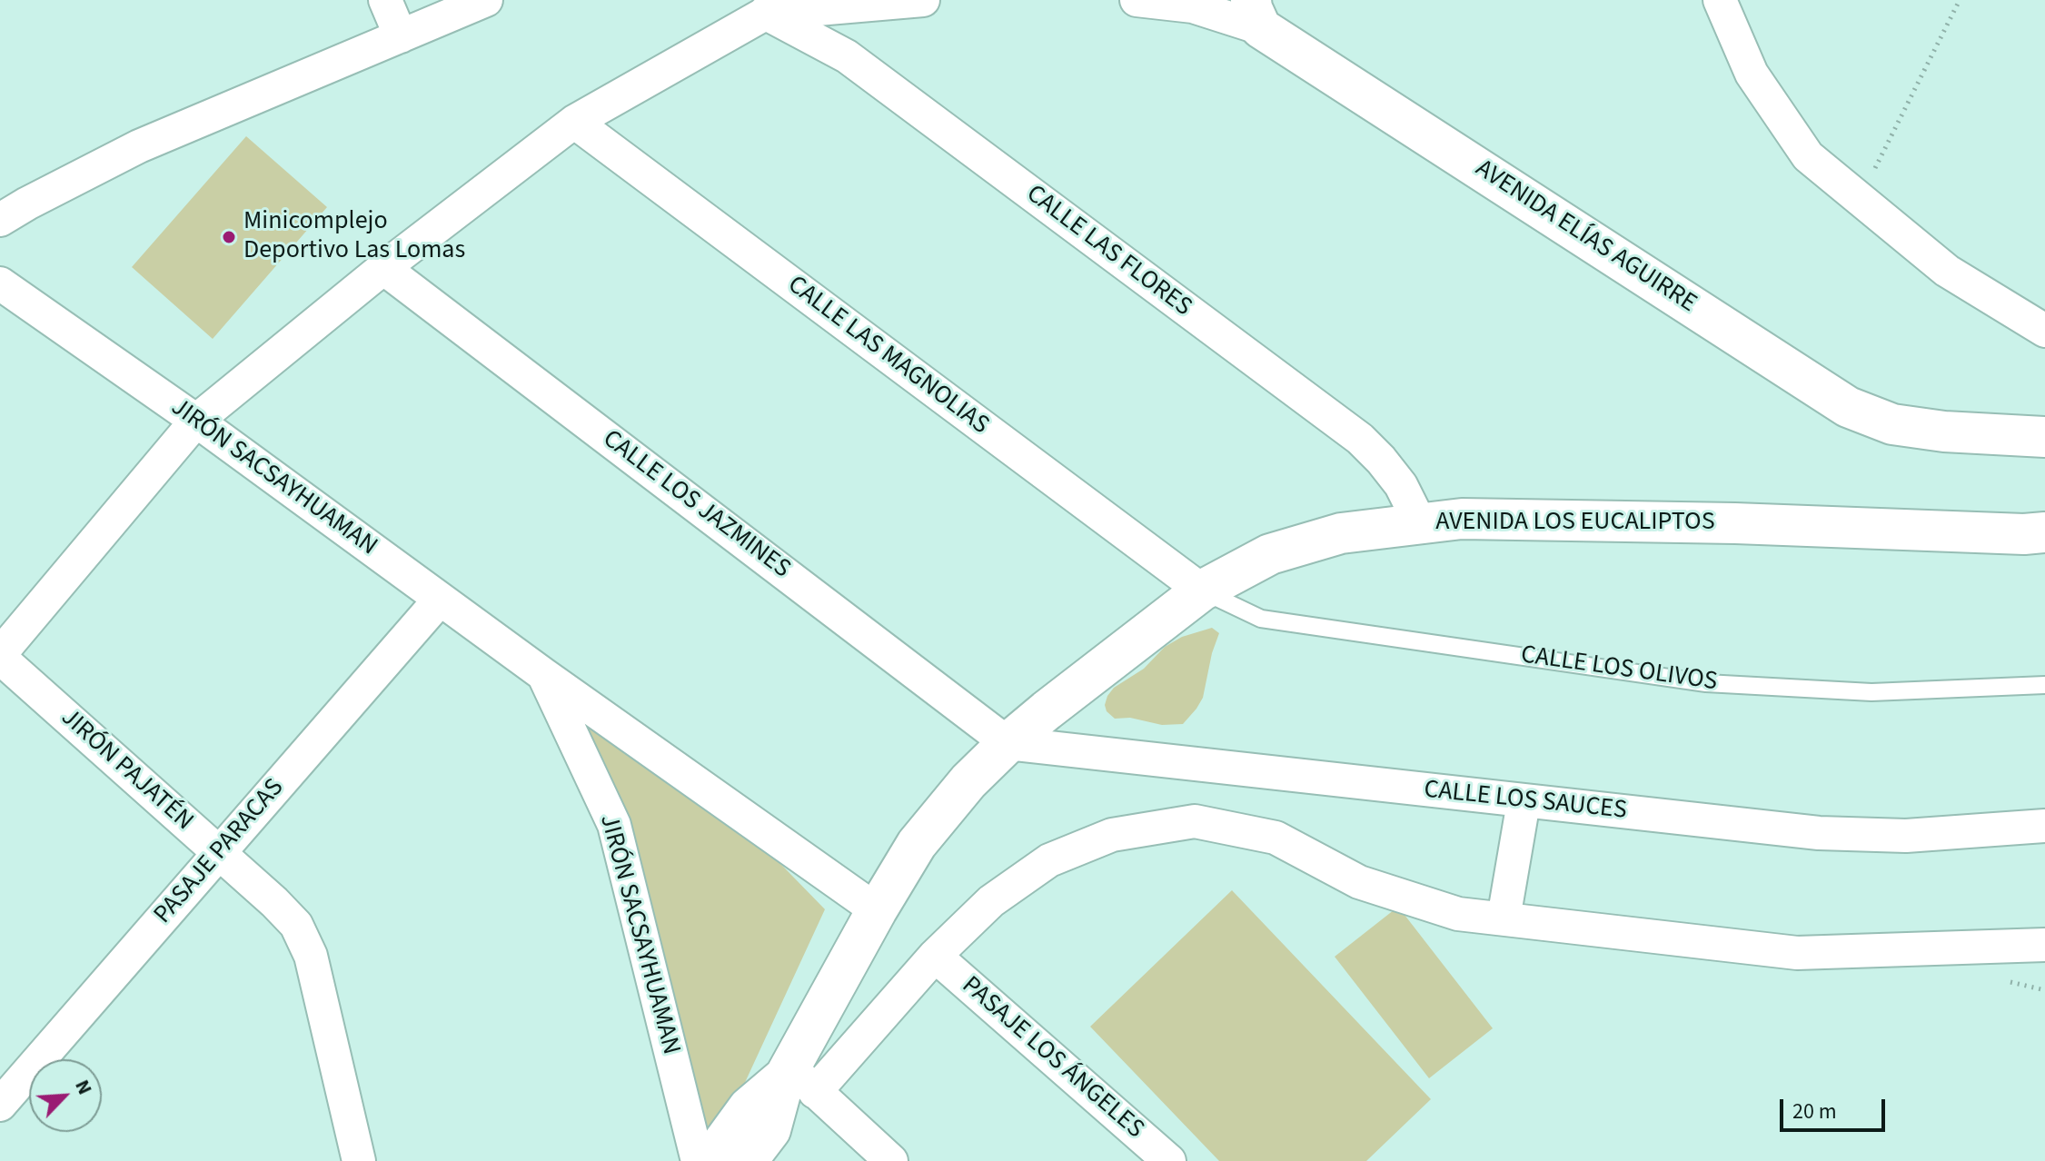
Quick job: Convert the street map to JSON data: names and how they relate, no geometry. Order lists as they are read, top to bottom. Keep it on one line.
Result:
{"streets":{"street":["AVENIDA ELÍAS AGUIRRE","CALLE LAS FLORES","CALLE LAS MAGNOLIAS","JIRÓN SACSAYHUAMAN","CALLE LOS JAZMINES","AVENIDA LOS EUCALIPTOS","JIRÓN PAJATÉN","CALLE LOS SAUCES","PASAJE PARACAS","PASAJE LOS ÁNGELES"],"lane":["CALLE LOS OLIVOS"]},"crossings":[["CALLE LAS FLORES","AVENIDA LOS EUCALIPTOS"],["CALLE LAS MAGNOLIAS","AVENIDA LOS EUCALIPTOS"],["CALLE LAS MAGNOLIAS","CALLE LOS OLIVOS"],["JIRÓN SACSAYHUAMAN","AVENIDA LOS EUCALIPTOS"],["JIRÓN SACSAYHUAMAN","PASAJE PARACAS"],["CALLE LOS JAZMINES","AVENIDA LOS EUCALIPTOS"],["CALLE LOS JAZMINES","CALLE LOS SAUCES"],["AVENIDA LOS EUCALIPTOS","CALLE LOS OLIVOS"],["AVENIDA LOS EUCALIPTOS","CALLE LOS SAUCES"],["JIRÓN PAJATÉN","PASAJE PARACAS"]],"places":["Minicomplejo Deportivo Las Lomas"],"scale_bar":"20 m","north":"top right"}
